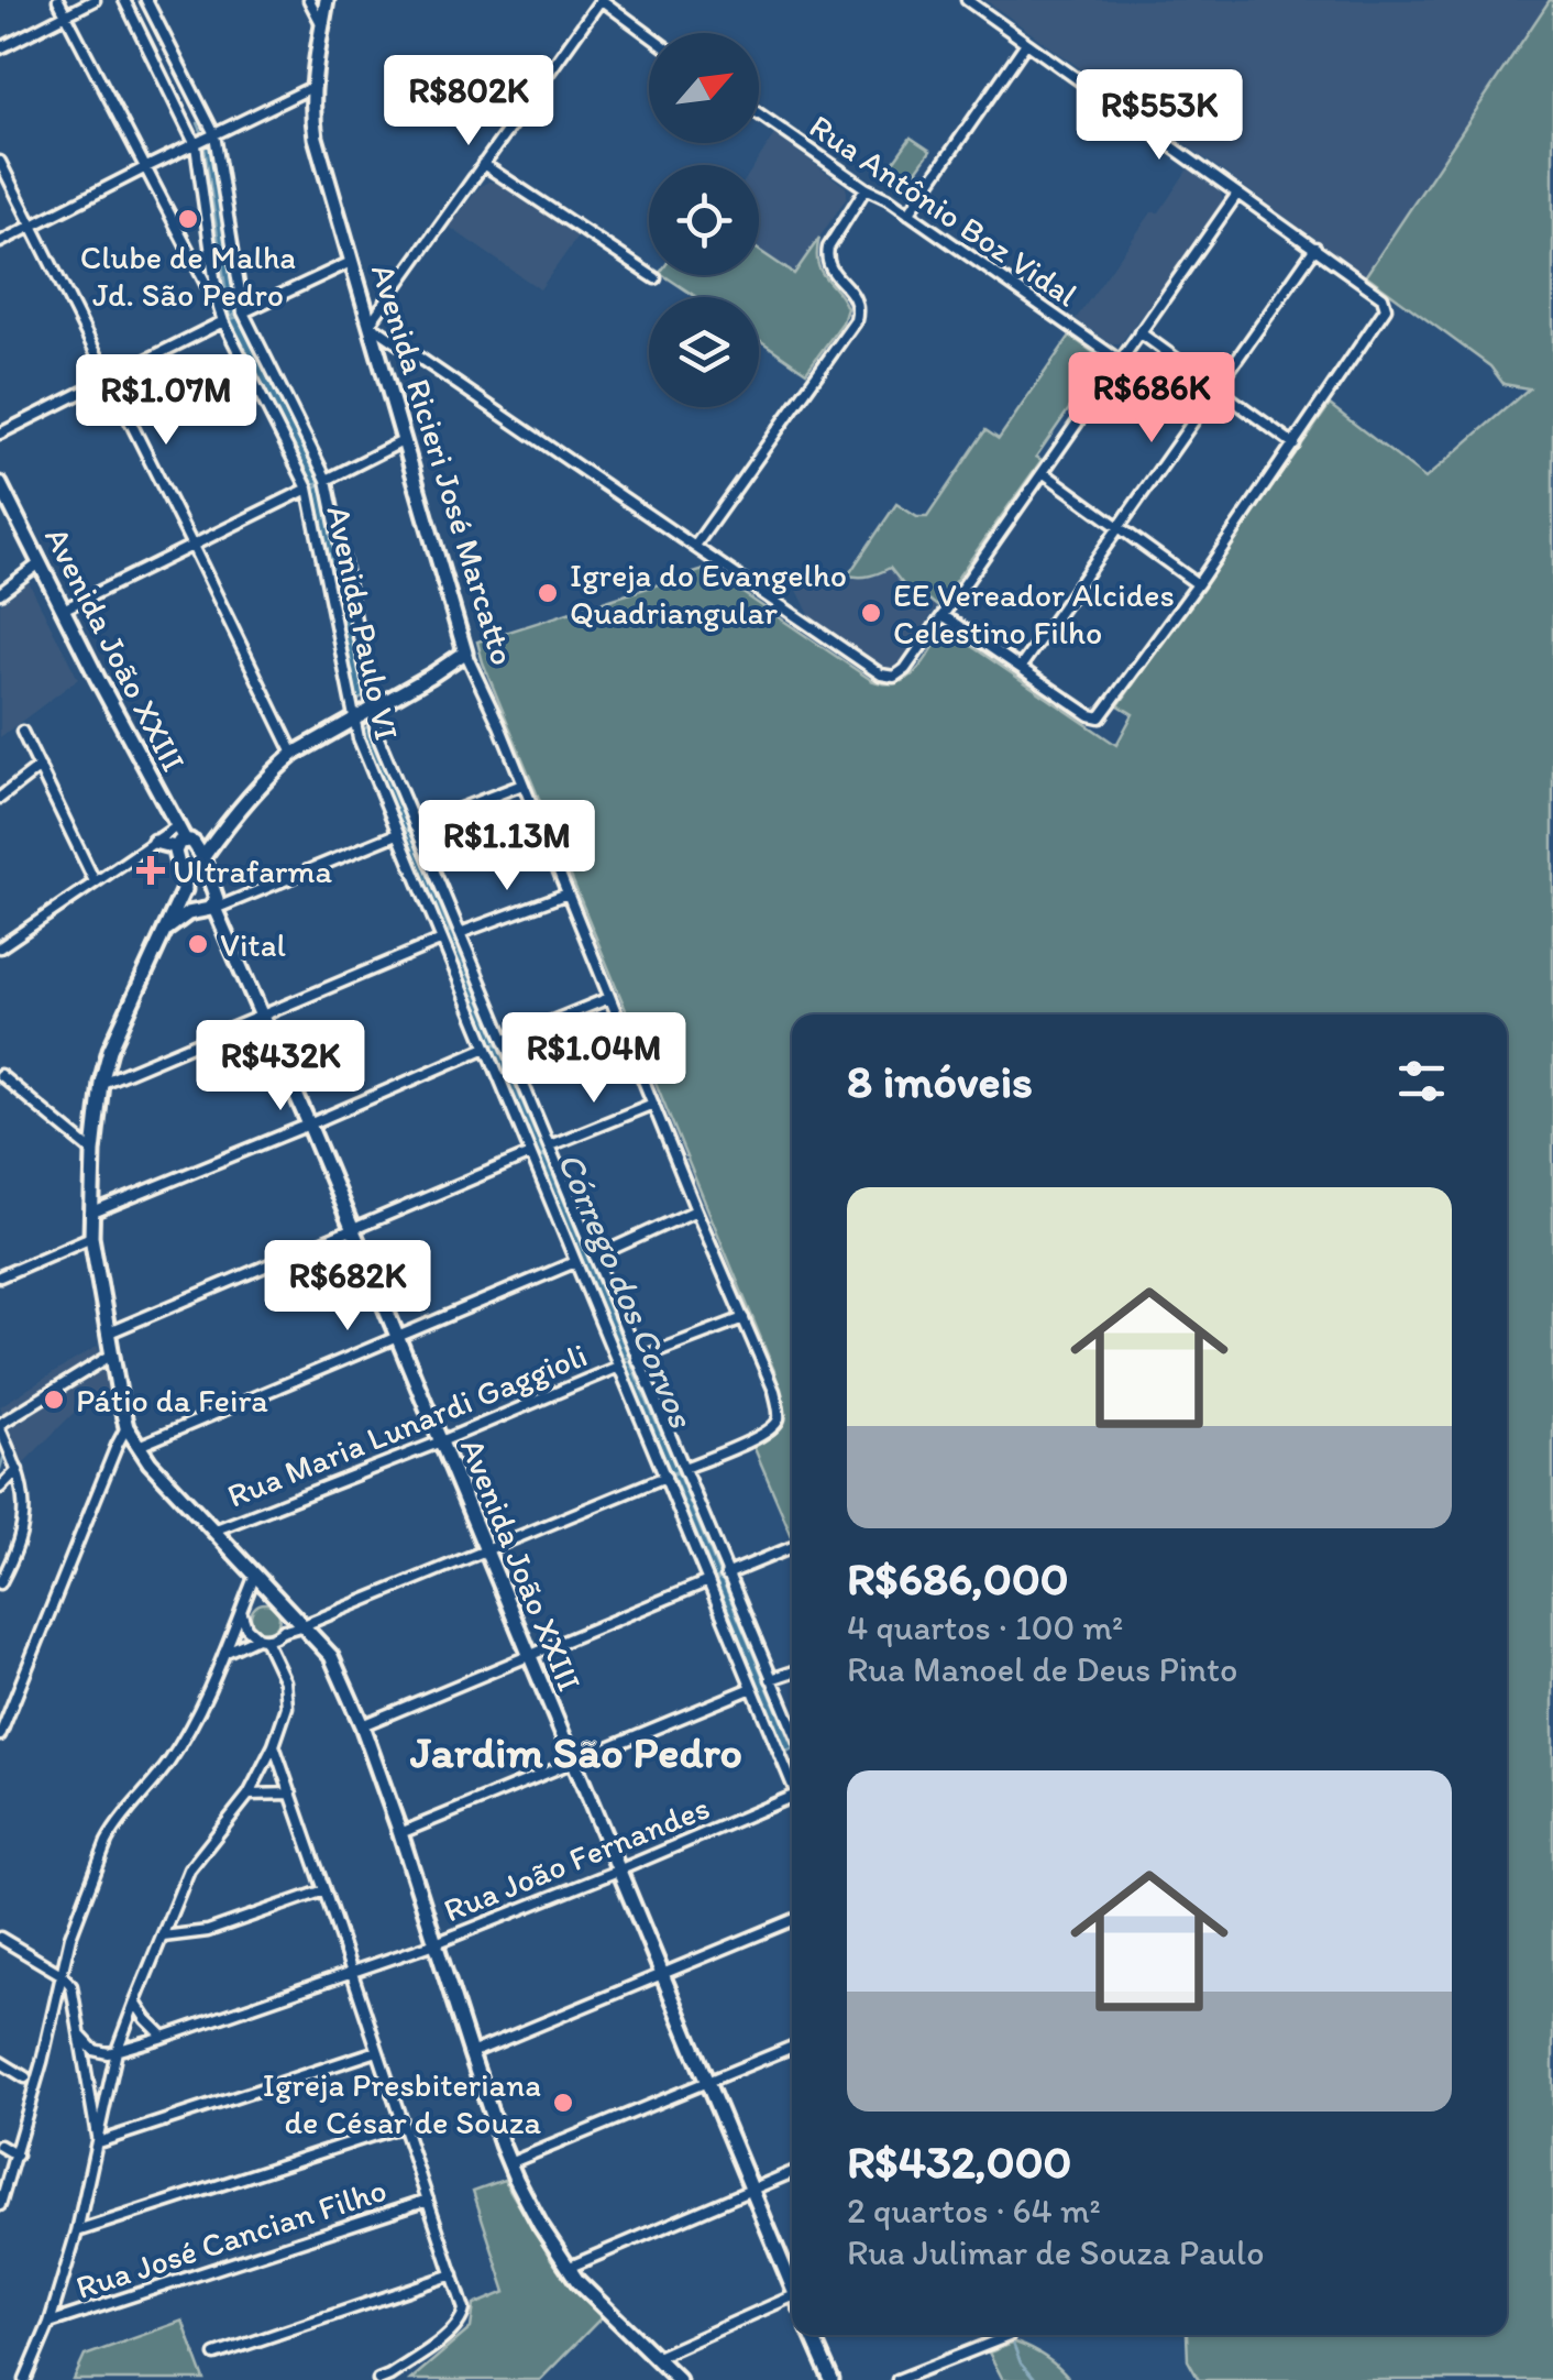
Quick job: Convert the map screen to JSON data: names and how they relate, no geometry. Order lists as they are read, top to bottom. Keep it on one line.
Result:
{"streets":{"street":["Rua Antônio Boz Vidal","Avenida Ricieri José Marcatto","Avenida Paulo VI","Avenida João XXIII","Rua Maria Lunardi Gaggioli","Rua João Fernandes","Rua José Cancian Filho"]},"crossings":[["Avenida Ricieri José Marcatto","Avenida Paulo VI"],["Avenida Ricieri José Marcatto","Rua Maria Lunardi Gaggioli"],["Avenida Paulo VI","Rua Maria Lunardi Gaggioli"],["Avenida João XXIII","Rua Maria Lunardi Gaggioli"],["Avenida João XXIII","Rua João Fernandes"]],"districts":["Jardim São Pedro"],"water":["Córrego dos Corvos"],"places":{"other":["Clube de Malha Jd. São Pedro","Igreja do Evangelho Quadriangular","EE Vereador Alcides Celestino Filho","Vital","Pátio da Feira","Igreja Presbiteriana de César de Souza"],"health":["Ultrafarma"]},"north":"top right","page":{"price":["R$802K","R$553K","R$686K","R$1.07M","R$1.13M","R$1.04M","R$432K","R$682K"],"heading":"8 imóveis","list":[{"name":"R$686,000","note":"4 quartos · 100 m² · Rua Manoel de Deus Pinto"},{"name":"R$432,000","note":"2 quartos · 64 m² · Rua Julimar de Souza Paulo"}]}}
